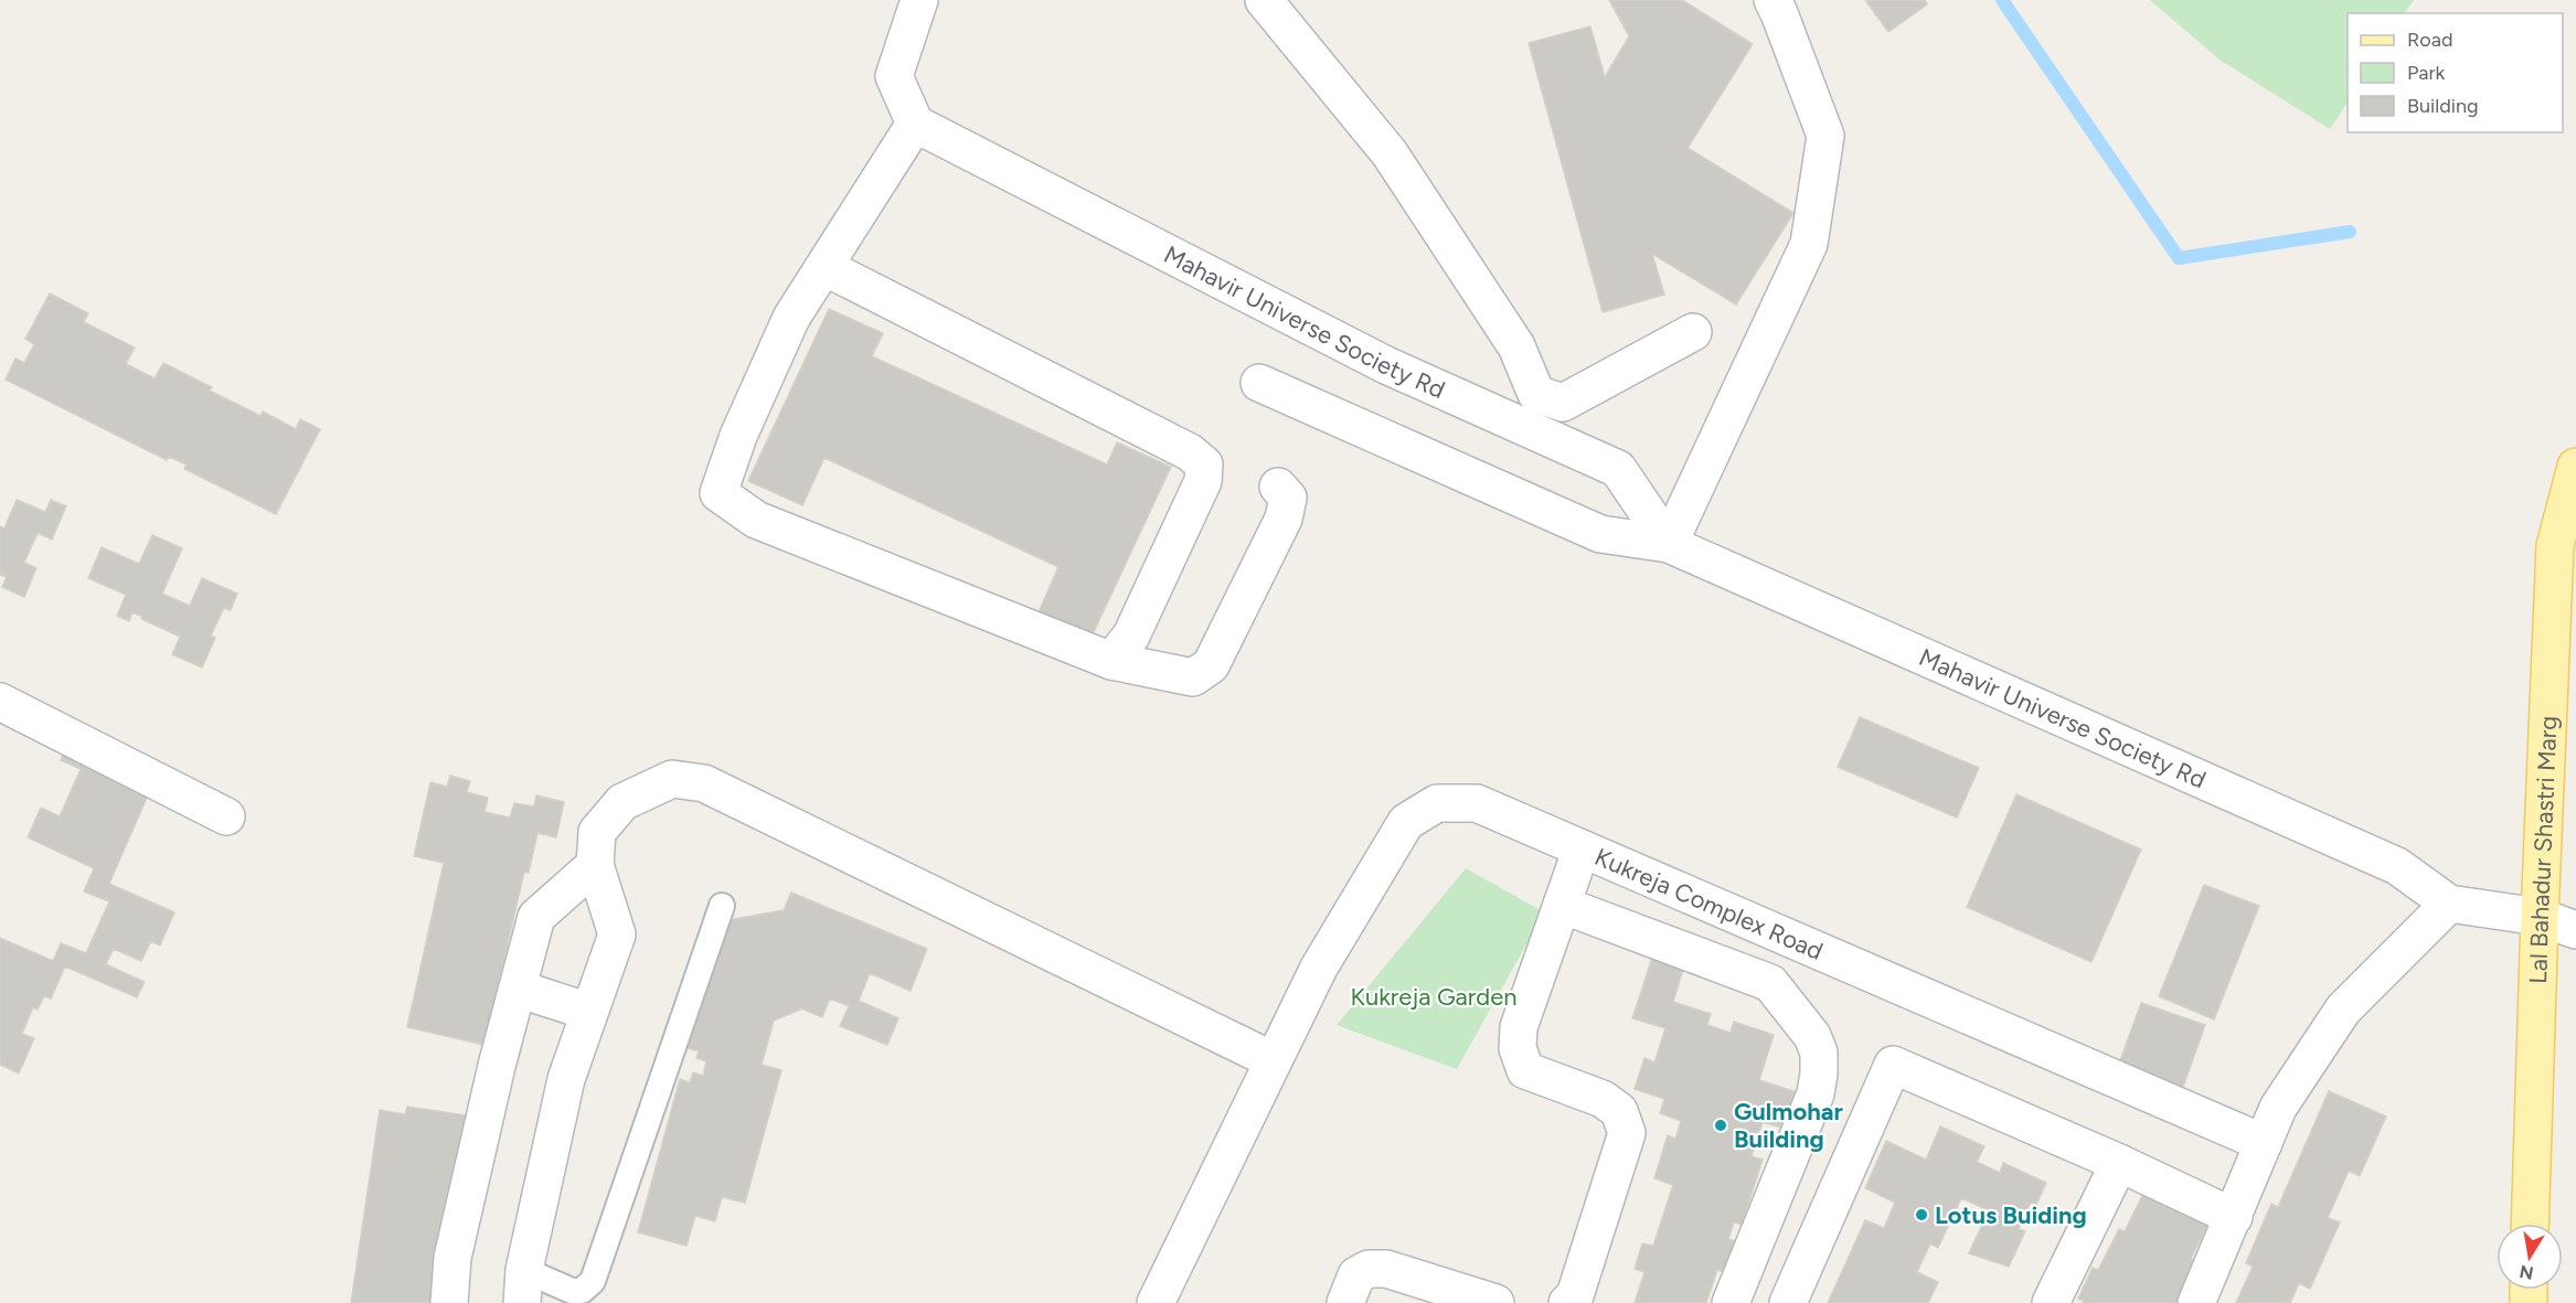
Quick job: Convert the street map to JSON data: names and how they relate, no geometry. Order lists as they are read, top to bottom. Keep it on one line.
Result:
{"streets":{"main road":["Lal Bahadur Shastri Marg"],"street":["Mahavir Universe Society Rd","Kukreja Complex Road"]},"parks":["Kukreja Garden"],"places":["Gulmohar Building","Lotus Buiding"],"legend":["Road","Park","Building"],"north":"bottom"}
